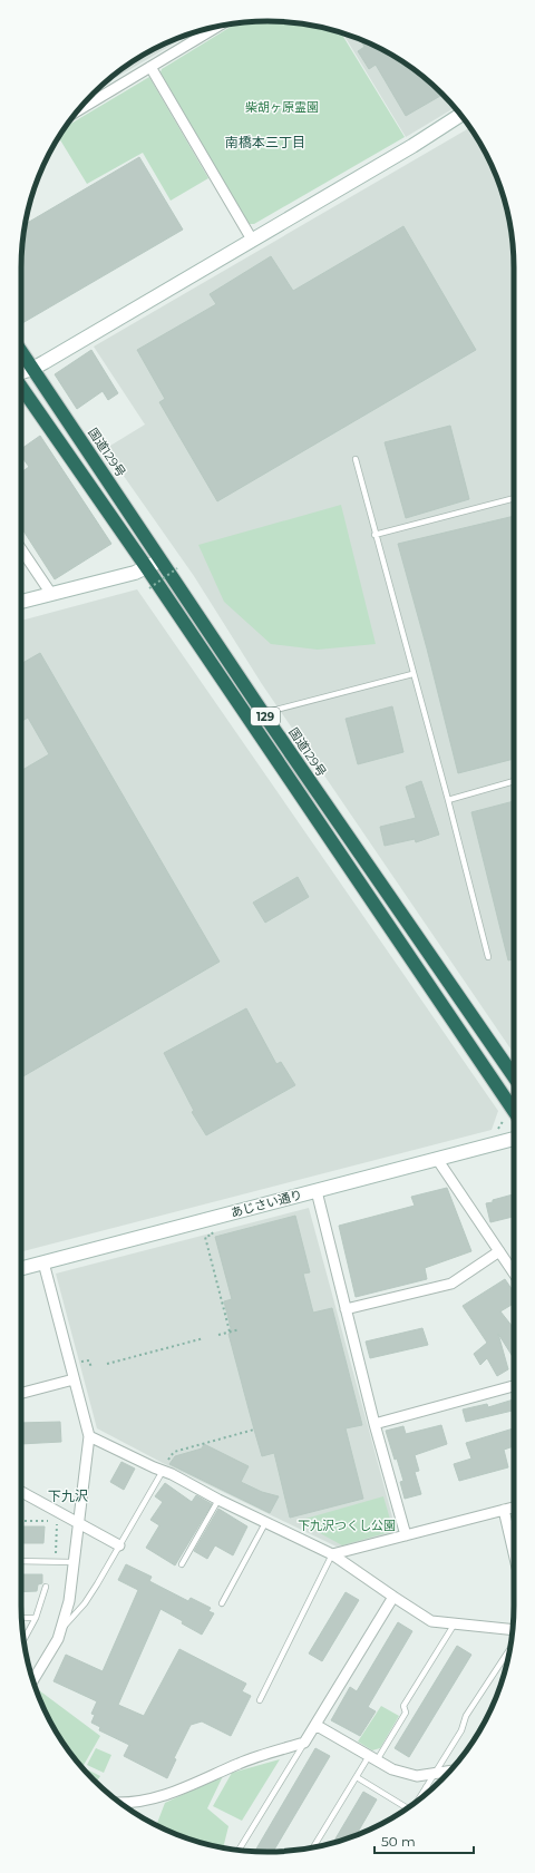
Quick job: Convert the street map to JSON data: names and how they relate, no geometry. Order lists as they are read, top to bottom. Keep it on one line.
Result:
{"streets":{"highway":["国道129号","129"],"street":["あじさい通り"]},"districts":["南橋本三丁目","下九沢"],"parks":["柴胡ヶ原霊園","下九沢つくし公園"],"scale_bar":"50 m"}
